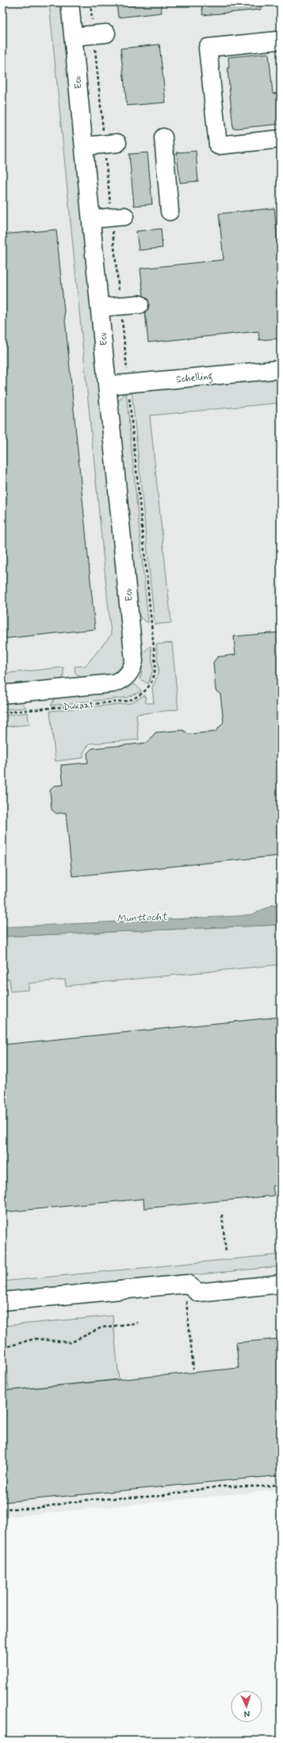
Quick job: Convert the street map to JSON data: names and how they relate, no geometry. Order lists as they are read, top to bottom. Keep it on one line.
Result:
{"streets":{"street":["Ecu","Schelling","Dukaat"]},"crossings":[["Ecu","Schelling"],["Ecu","Dukaat"]],"water":["Munttocht"],"north":"bottom"}
